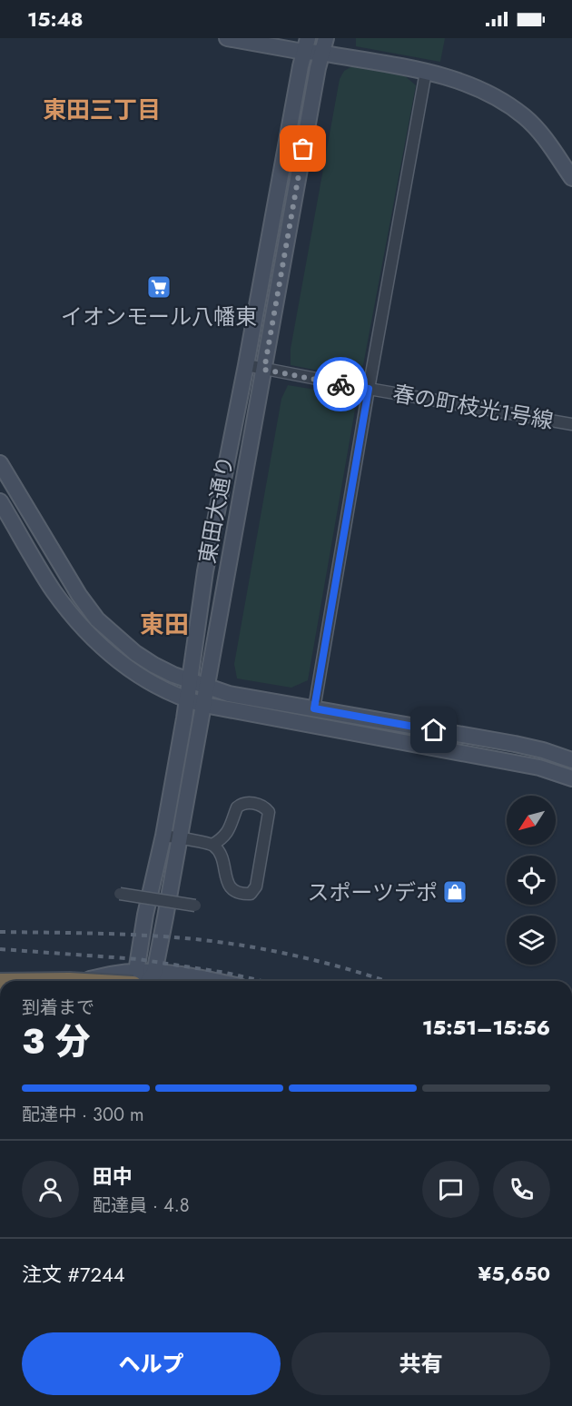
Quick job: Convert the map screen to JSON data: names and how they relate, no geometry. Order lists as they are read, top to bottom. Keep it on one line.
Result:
{"streets":{"street":["春の町枝光1号線","東田大通り"]},"crossings":[["春の町枝光1号線","東田大通り"]],"districts":["東田三丁目","東田"],"places":{"supermarket":["イオンモール八幡東"],"shop":["スポーツデポ"]},"north":"bottom left","page":{"status":"15:48","heading":["3 分","到着まで","15:51–15:56"],"panel":["田中","配達員 · 4.8","注文 #7244","¥5,650"],"bar":"配達中 · 300 m","buttons":["ヘルプ","共有"]}}
